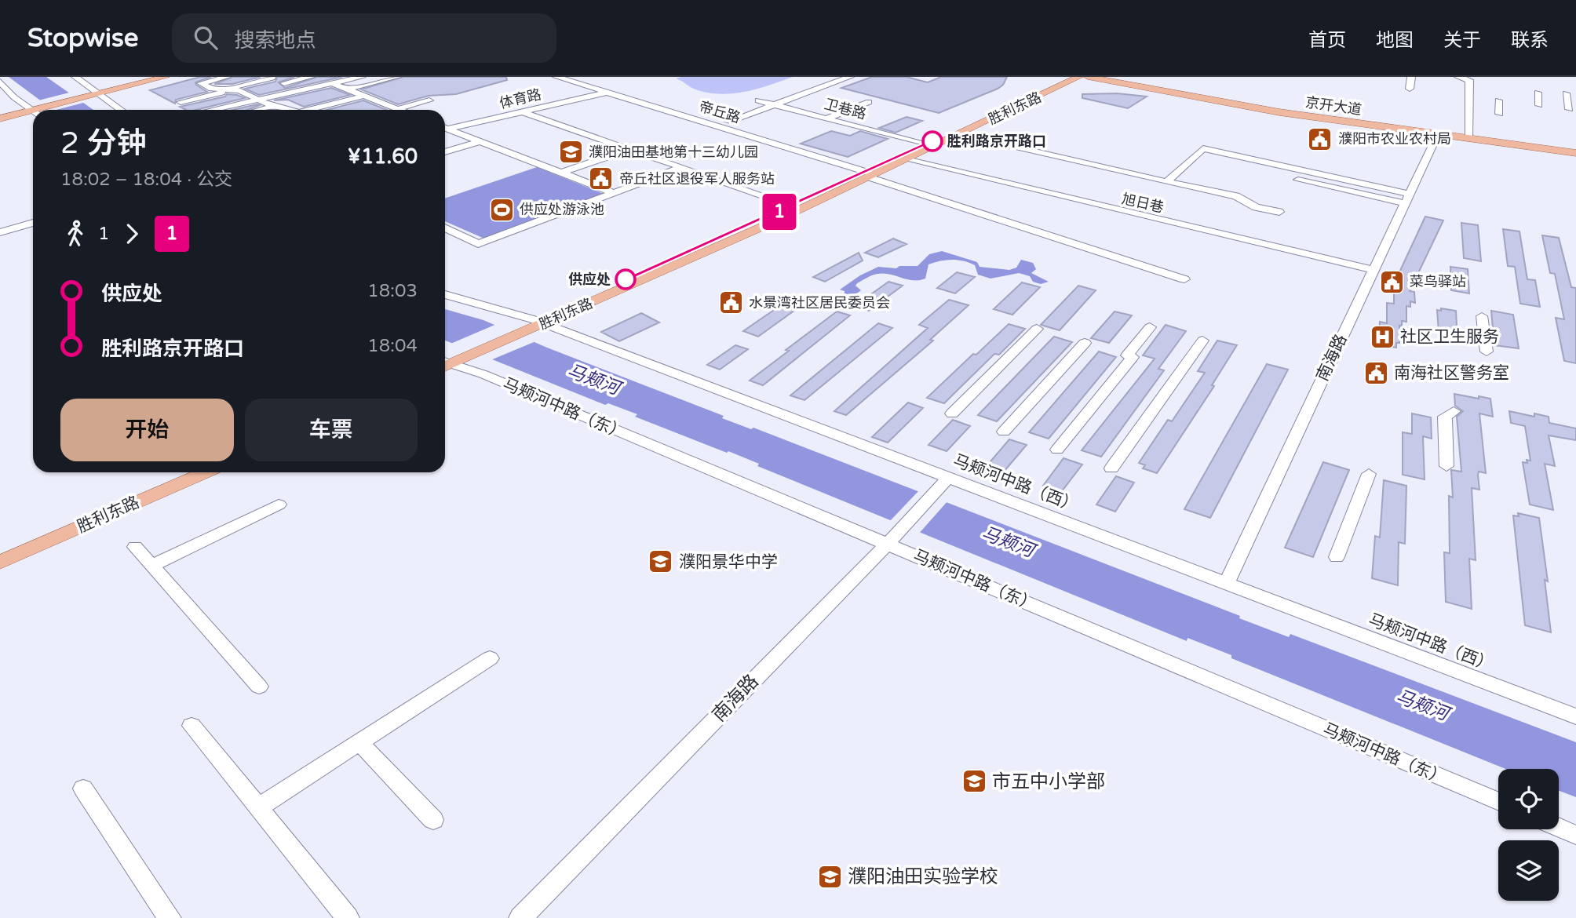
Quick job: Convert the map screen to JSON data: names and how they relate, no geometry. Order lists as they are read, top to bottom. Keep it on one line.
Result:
{"streets":{"main road":["京开大道","胜利东路"],"street":["体育路","卫巷路","帝丘路","旭日巷","南海路","马颊河中路（东）","马颊河中路（西）"]},"crossings":[["体育路","帝丘路"],["京开大道","胜利东路"],["京开大道","南海路"],["胜利东路","卫巷路"],["胜利东路","帝丘路"],["胜利东路","旭日巷"],["胜利东路","马颊河中路（西）"],["旭日巷","南海路"],["南海路","马颊河中路（东）"],["南海路","马颊河中路（西）"]],"water":["马颊河"],"places":{"public building":["濮阳市农业农村局","帝丘社区退役军人服务站","菜鸟驿站","水景湾社区居民委员会","南海社区警务室"],"other":["胜利路京开路口","供应处"],"school or university":["濮阳油田基地第十三幼儿园","濮阳景华中学","市五中小学部","濮阳油田实验学校"],"sports":["供应处游泳池"],"hospital":["社区卫生服务"]},"lines":["bus line 1"],"page":{"header":"Stopwise","search":"搜索地点","nav":["首页","地图","关于","联系"],"on_map":"1","heading":["2 分钟","18:02 – 18:04 · 公交","¥11.60"],"legs":["1","1"],"list":[{"name":"供应处","value":"18:03"},{"name":"胜利路京开路口","value":"18:04"}],"buttons":["开始","车票"]}}
